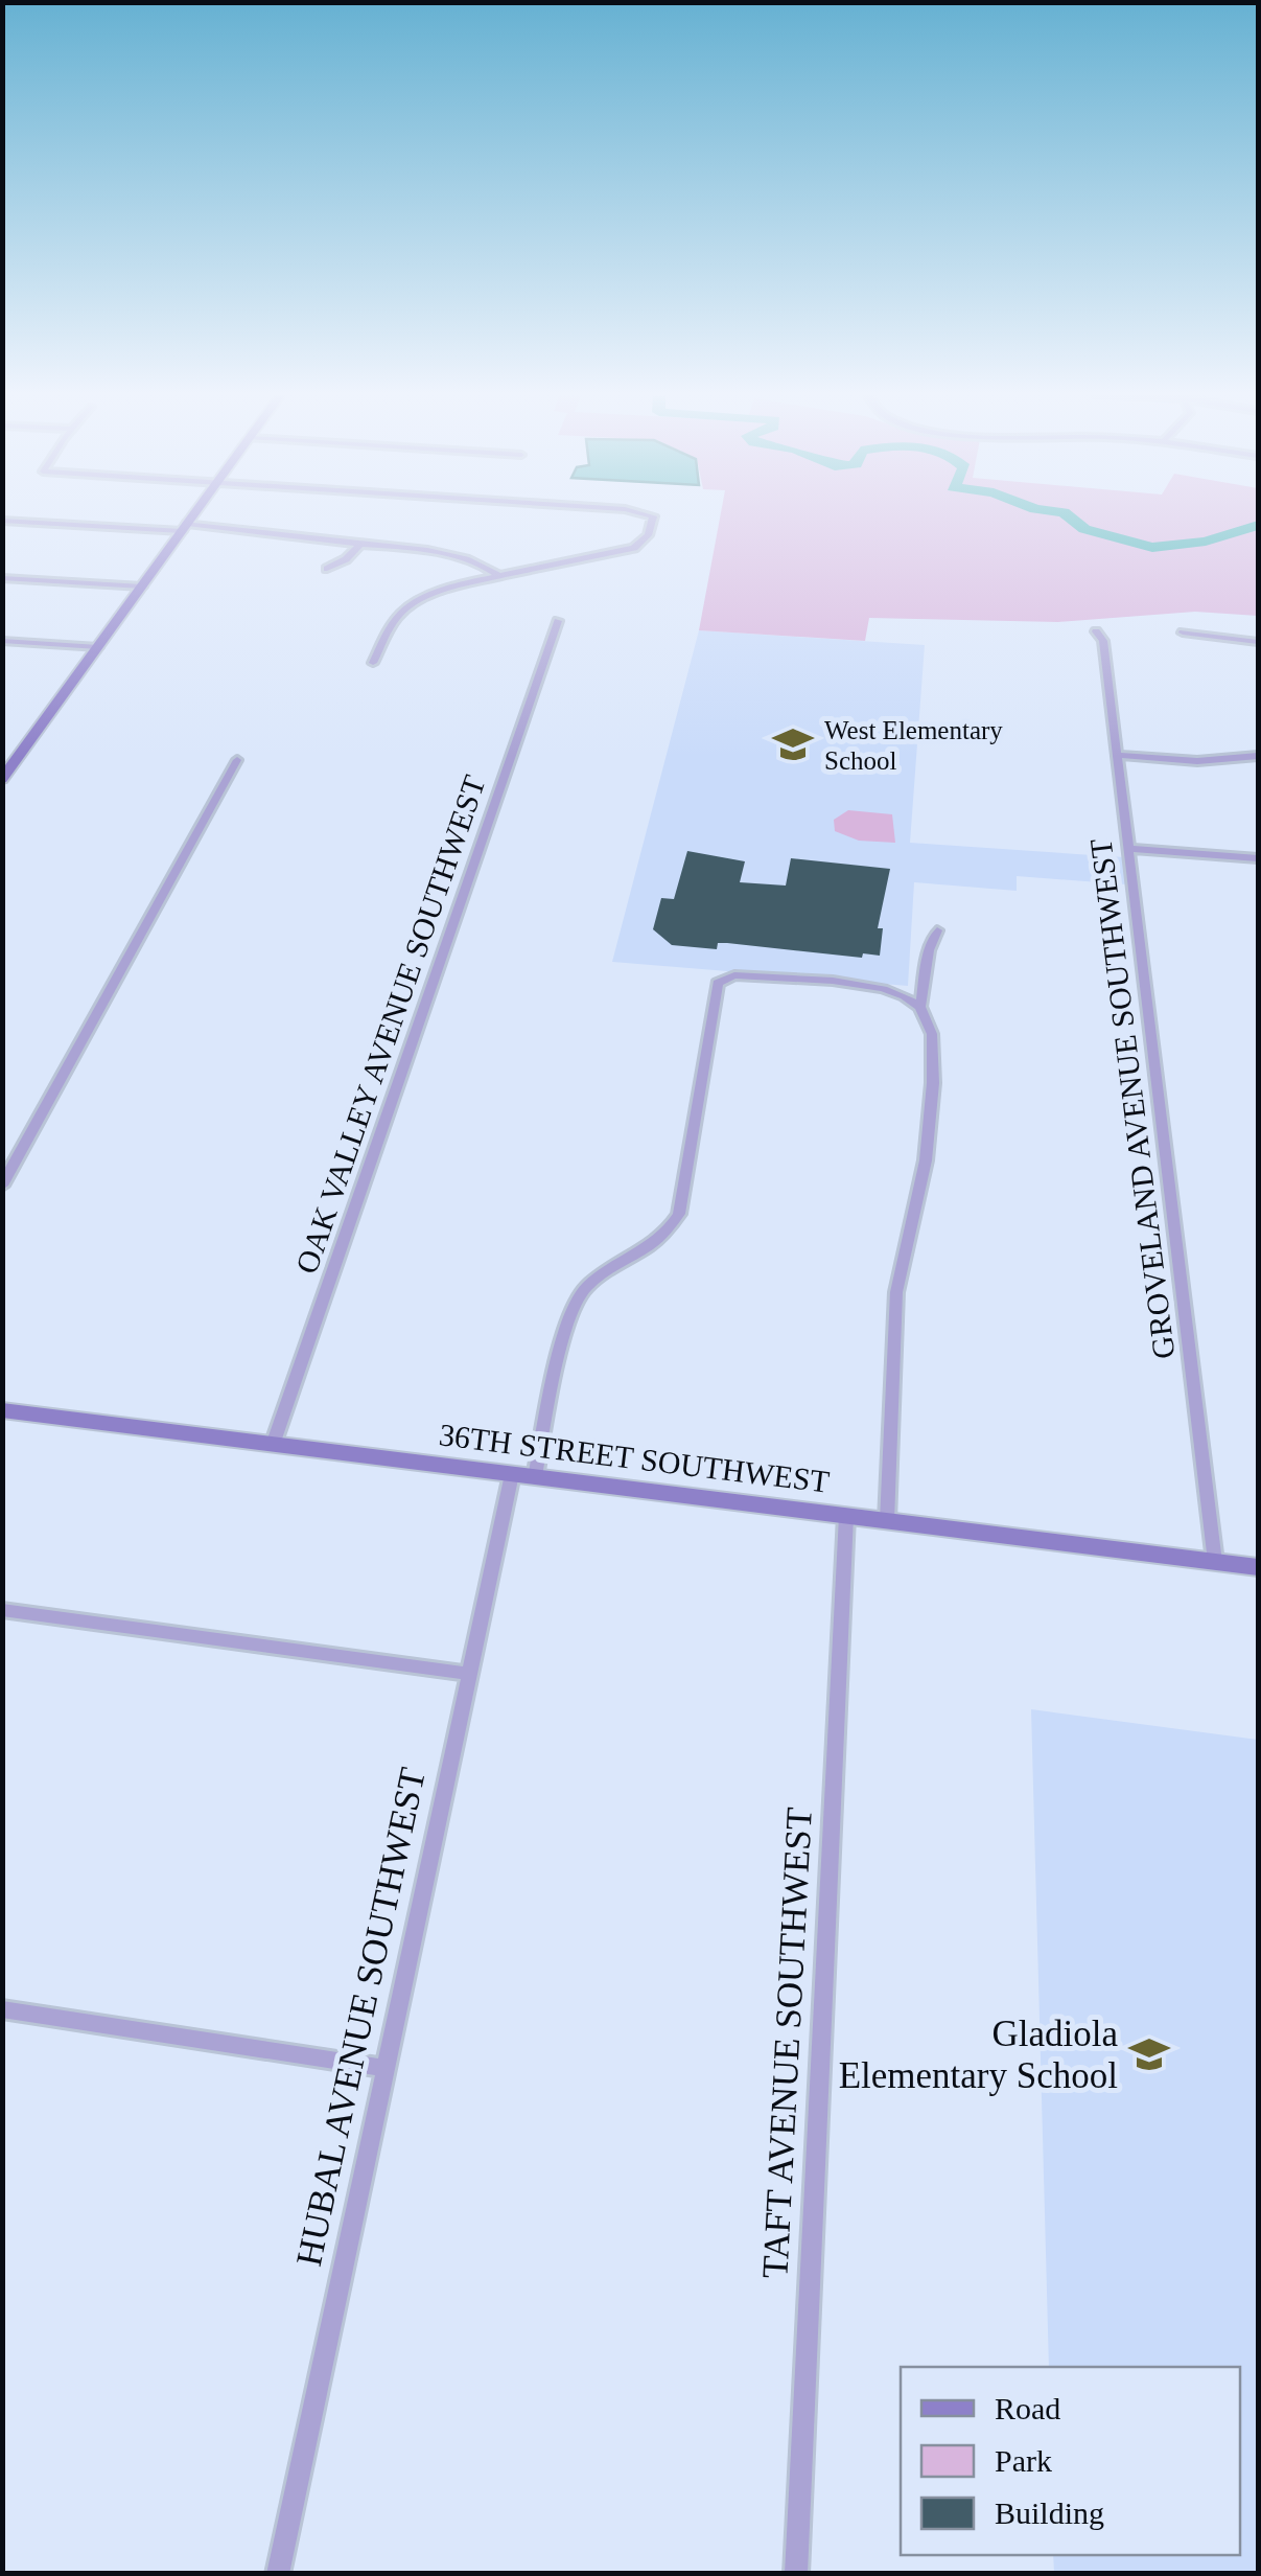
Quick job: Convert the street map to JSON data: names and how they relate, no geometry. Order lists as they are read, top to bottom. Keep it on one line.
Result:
{"streets":{"street":["OAK VALLEY AVENUE SOUTHWEST","GROVELAND AVENUE SOUTHWEST","36TH STREET SOUTHWEST","HUBAL AVENUE SOUTHWEST","TAFT AVENUE SOUTHWEST"]},"crossings":[["OAK VALLEY AVENUE SOUTHWEST","36TH STREET SOUTHWEST"],["GROVELAND AVENUE SOUTHWEST","36TH STREET SOUTHWEST"],["36TH STREET SOUTHWEST","HUBAL AVENUE SOUTHWEST"],["36TH STREET SOUTHWEST","TAFT AVENUE SOUTHWEST"]],"places":{"school or university":["West Elementary School","Gladiola Elementary School"]},"legend":["Road","Park","Building"]}
